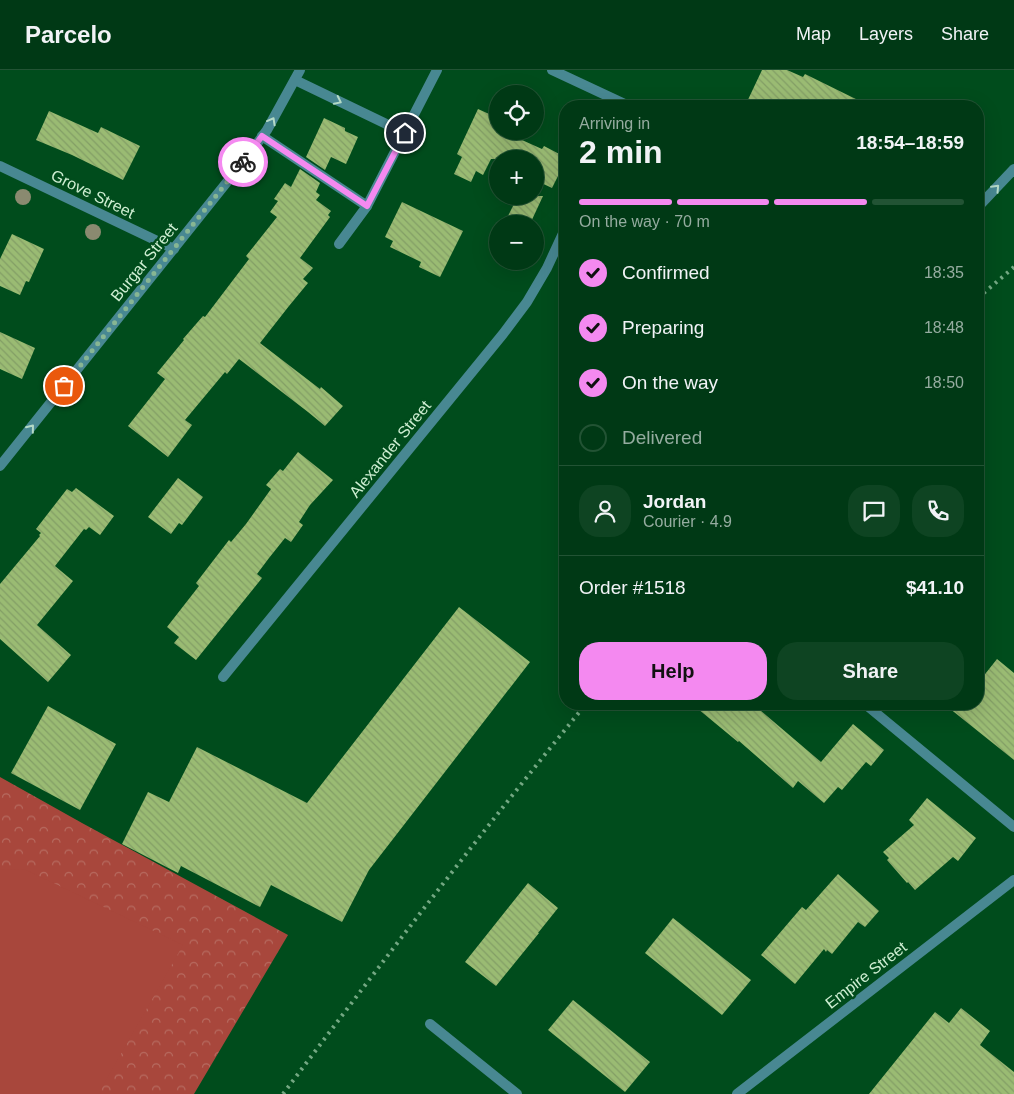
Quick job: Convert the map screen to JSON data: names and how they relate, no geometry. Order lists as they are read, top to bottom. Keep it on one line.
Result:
{"streets":{"street":["Grove Street","Burgar Street","Alexander Street","Empire Street"]},"crossings":[["Grove Street","Burgar Street"]],"one_way":["Burgar Street"],"page":{"header":"Parcelo","nav":["Map","Layers","Share"],"map_buttons":["+","−"],"heading":["2 min","Arriving in","18:54–18:59"],"panel":["Jordan","Courier · 4.9","Order #1518","$41.10"],"bar":"On the way · 70 m","list":[["Confirmed","18:35"],["Preparing","18:48"],["On the way","18:50"],"Delivered"],"buttons":["Help","Share"]}}
